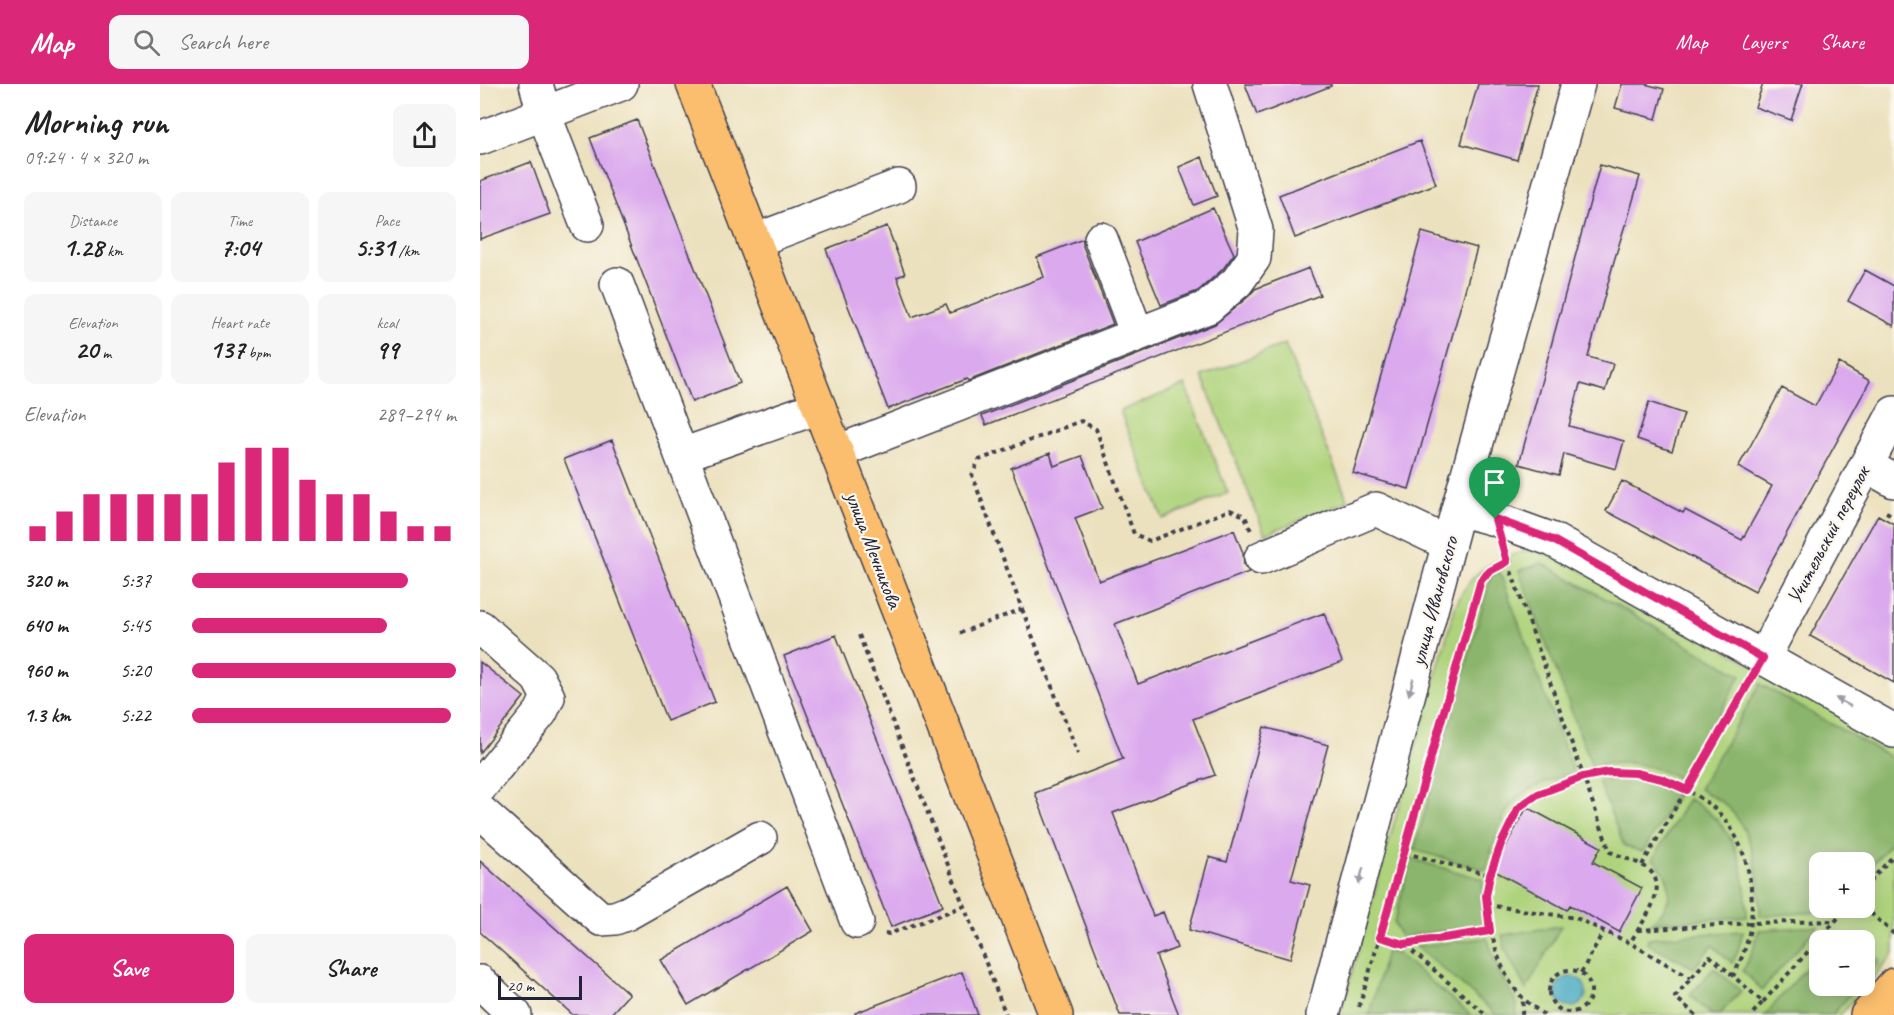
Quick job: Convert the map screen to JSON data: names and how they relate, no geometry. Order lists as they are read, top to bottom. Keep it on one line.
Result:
{"streets":{"main road":["улица Мечникова"],"street":["Учительский переулок","улица Ивановского"]},"one_way":["улица Ивановского"],"scale_bar":"20 m","page":{"header":"Map","search":"Search here","nav":["Map","Layers","Share"],"heading":["Morning run","09:24 · 4 × 320 m"],"stats":[["Distance","1.28 km"],["Time","7:04"],["Pace","5:31 /km"],["Elevation","20 m"],["Heart rate","137 bpm"],["kcal","99"]],"chart":["Elevation","289–294 m"],"list":[{"name":"320 m","note":"5:37"},{"name":"640 m","note":"5:45"},{"name":"960 m","note":"5:20"},{"name":"1.3 km","note":"5:22"}],"map_buttons":["+","−"],"buttons":["Save","Share"],"scale":"20 m"}}
